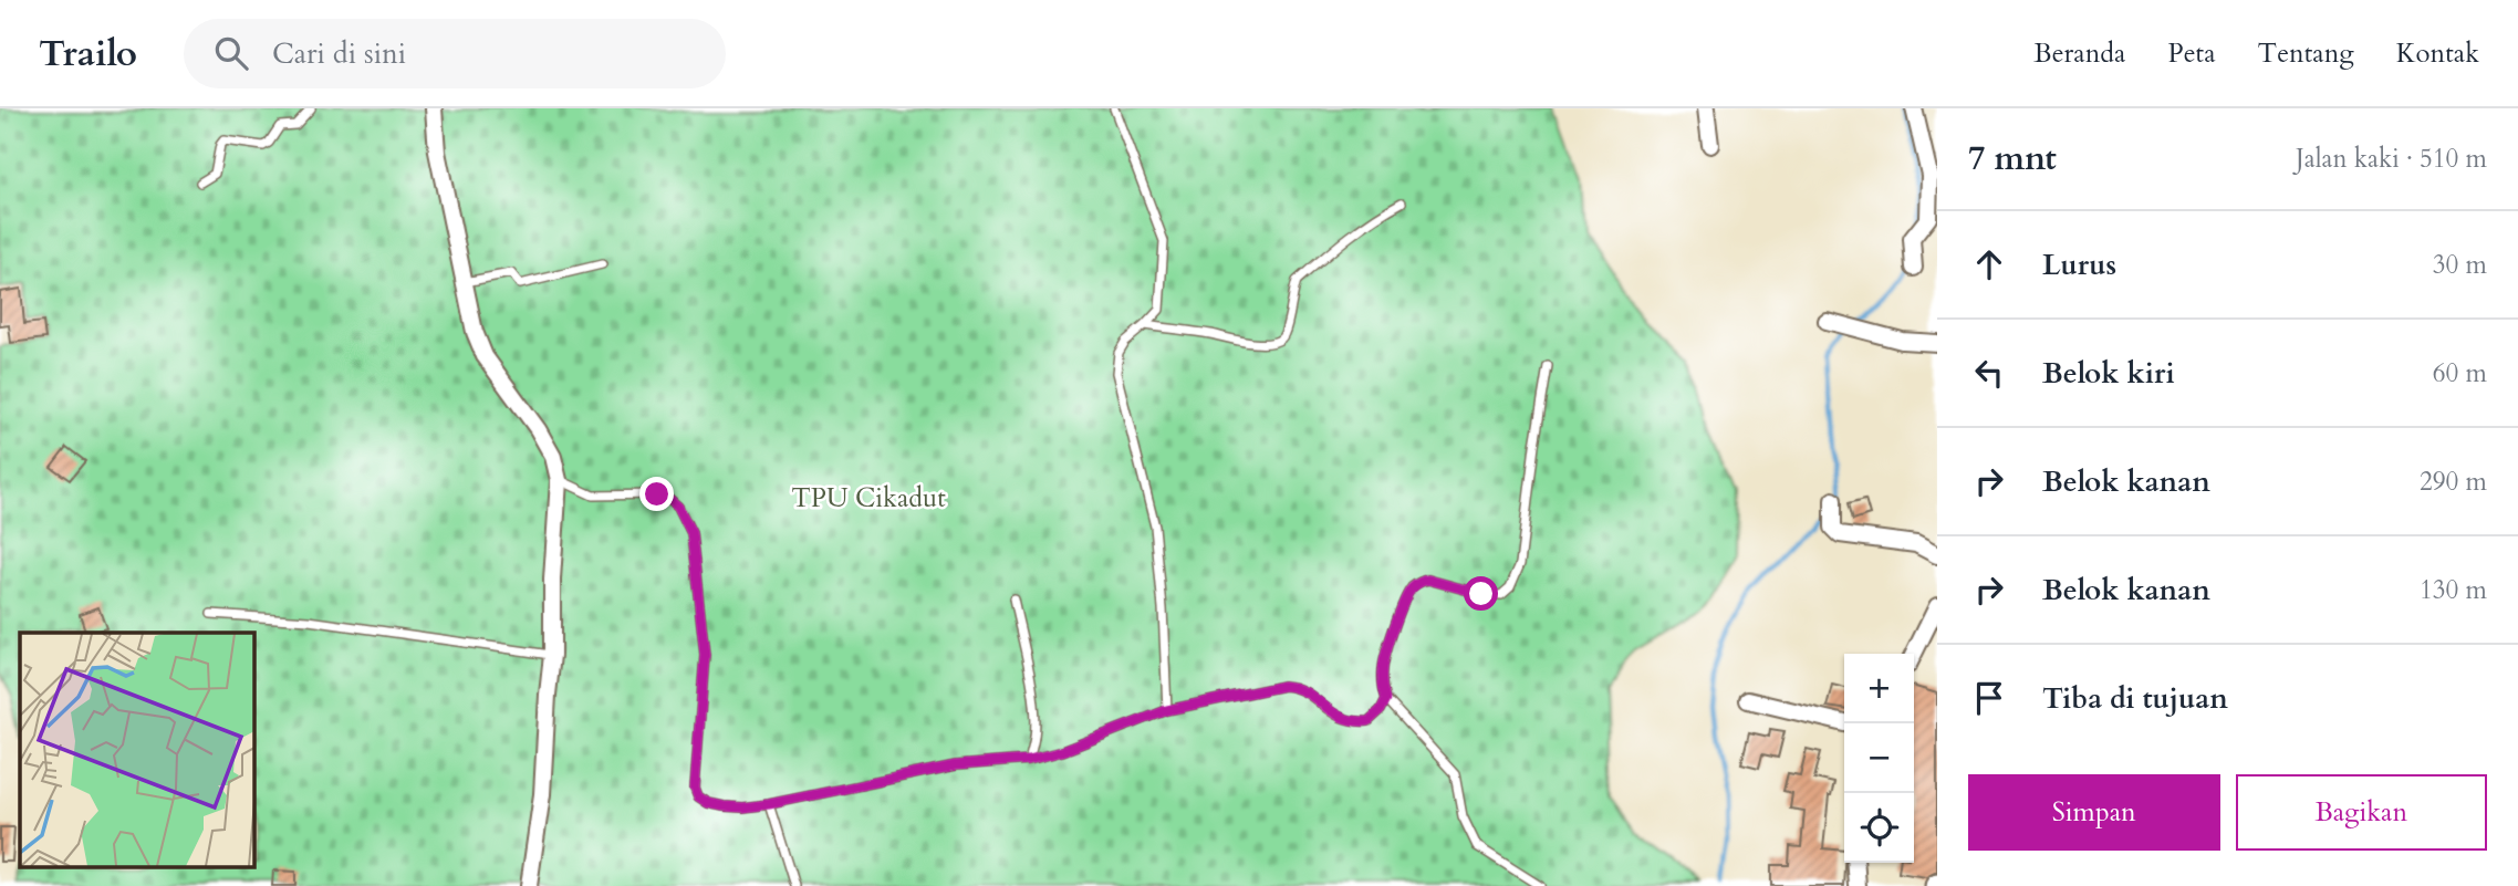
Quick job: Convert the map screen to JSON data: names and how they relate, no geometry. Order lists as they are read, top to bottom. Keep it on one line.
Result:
{"parks":["TPU Cikadut"],"page":{"header":"Trailo","search":"Cari di sini","nav":["Beranda","Peta","Tentang","Kontak"],"heading":["7 mnt","Jalan kaki · 510 m"],"list":[["Lurus","30 m"],["Belok kiri","60 m"],["Belok kanan","290 m"],["Belok kanan","130 m"],"Tiba di tujuan"],"map_buttons":["+","−"],"buttons":["Simpan","Bagikan"]}}
